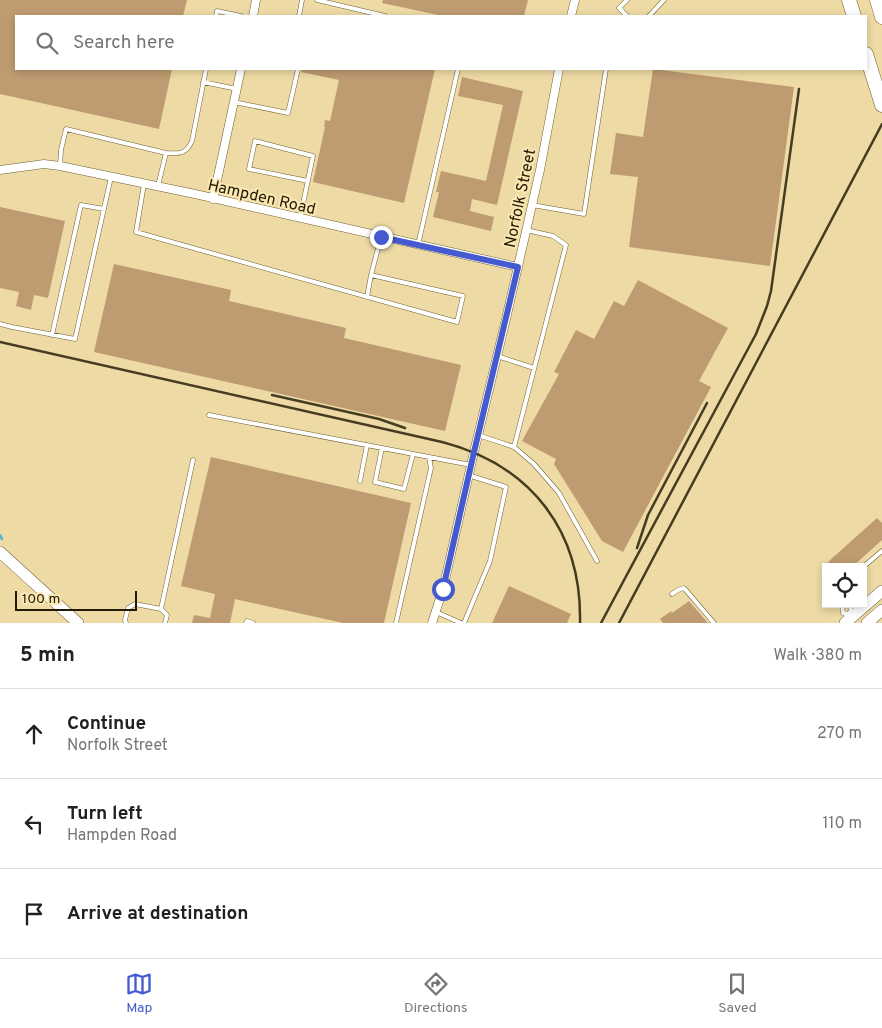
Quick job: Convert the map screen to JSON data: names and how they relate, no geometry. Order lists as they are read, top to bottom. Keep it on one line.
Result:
{"streets":{"street":["Hampden Road","Norfolk Street"]},"crossings":[["Hampden Road","Norfolk Street"]],"scale_bar":"100 m","page":{"search":"Search here","scale":"100 m","heading":["5 min","Walk · 380 m"],"list":[["Continue","Norfolk Street","270 m"],["Turn left","Hampden Road","110 m"],"Arrive at destination"],"nav":["Map","Directions","Saved"]}}
